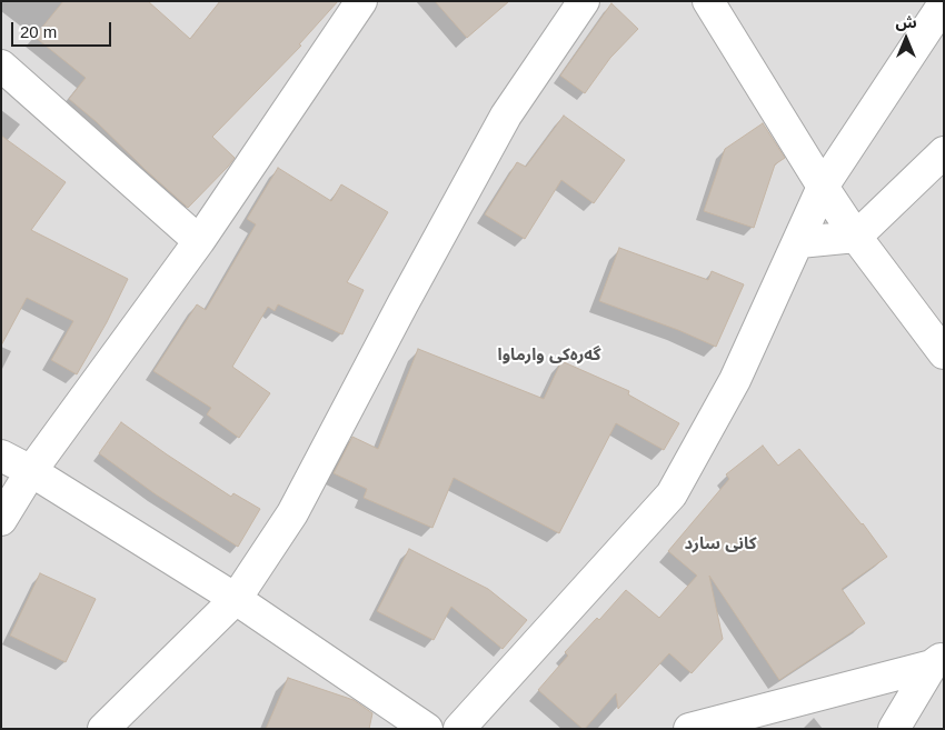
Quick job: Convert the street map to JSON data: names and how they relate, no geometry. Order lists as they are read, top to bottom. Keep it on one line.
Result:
{"districts":["گەرەکی وارماوا","کانی سارد"],"scale_bar":"20 m","north":"top"}
